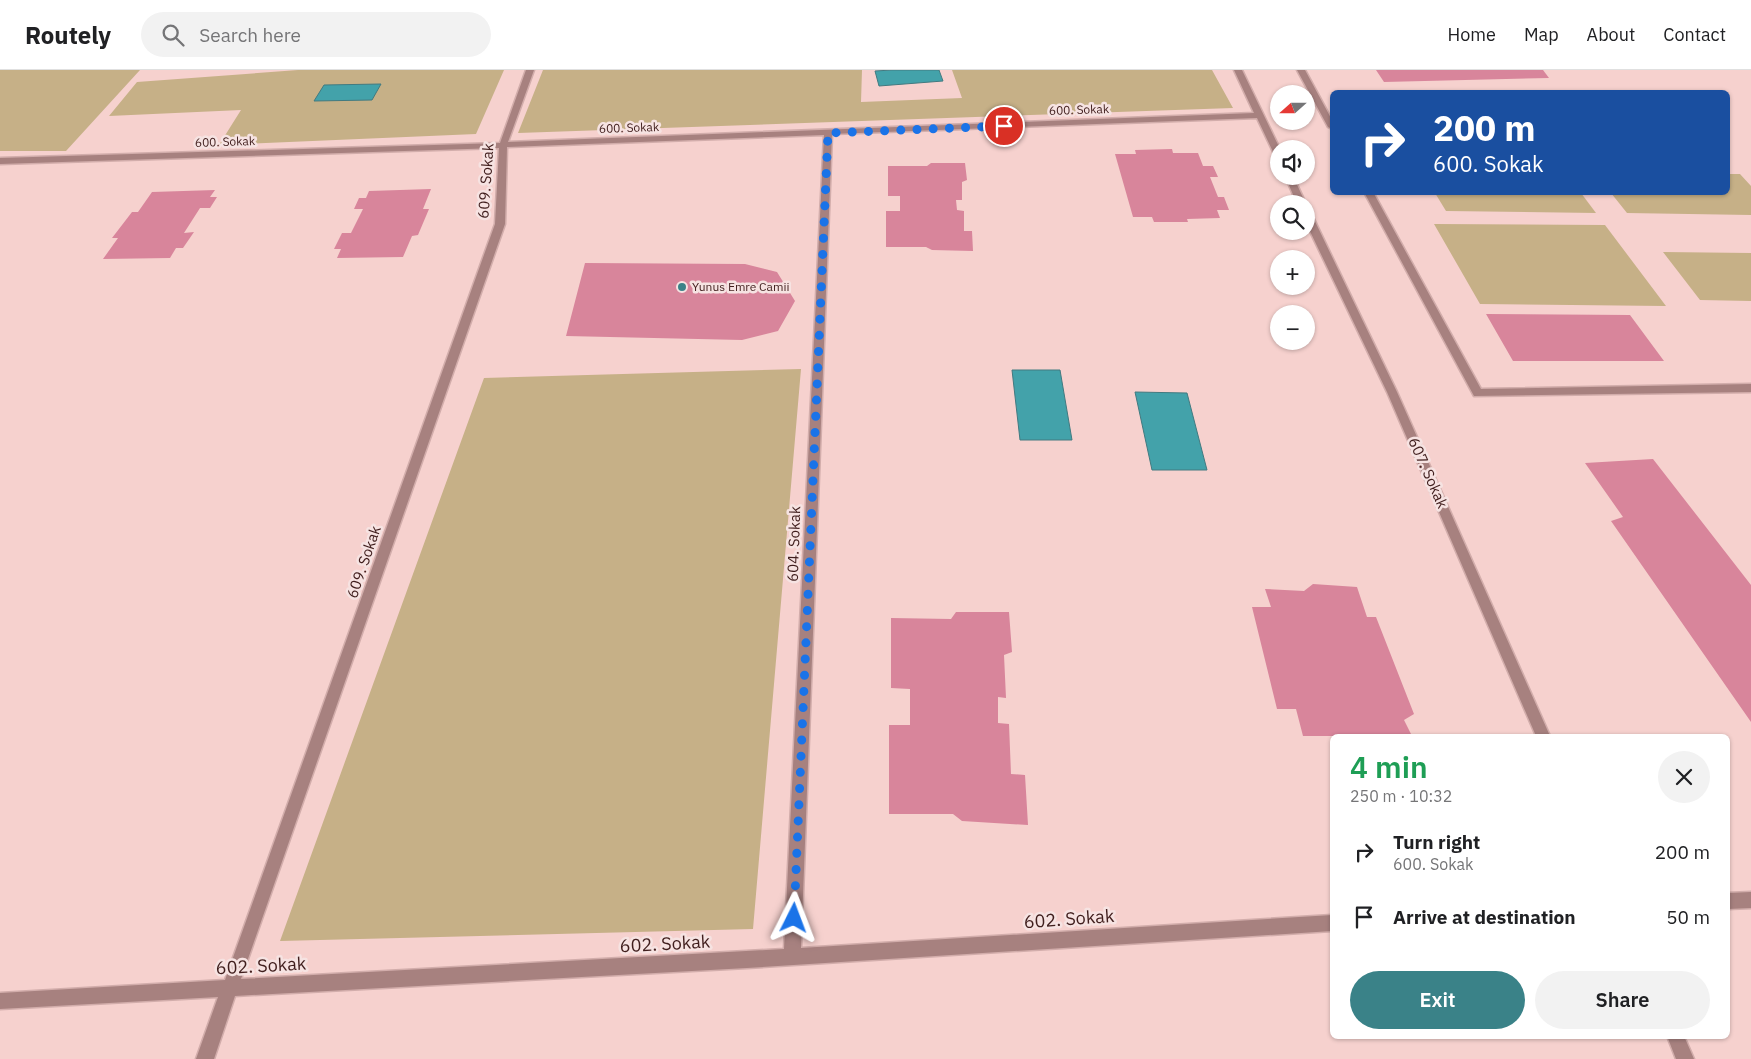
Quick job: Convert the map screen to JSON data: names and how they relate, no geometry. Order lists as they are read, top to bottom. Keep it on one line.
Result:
{"streets":{"street":["600. Sokak","609. Sokak","607. Sokak","604. Sokak","602. Sokak"]},"crossings":[["600. Sokak","609. Sokak"],["600. Sokak","604. Sokak"],["609. Sokak","602. Sokak"],["604. Sokak","602. Sokak"]],"places":["Yunus Emre Camii"],"north":"left","page":{"header":"Routely","search":"Search here","nav":["Home","Map","About","Contact"],"map_buttons":["+","−"],"turn":["200 m","600. Sokak"],"heading":["4 min","250 m · 10:32"],"list":[{"name":"Turn right","note":"600. Sokak","value":"200 m"},{"name":"Arrive at destination","value":"50 m"}],"buttons":["Exit","Share"]}}
